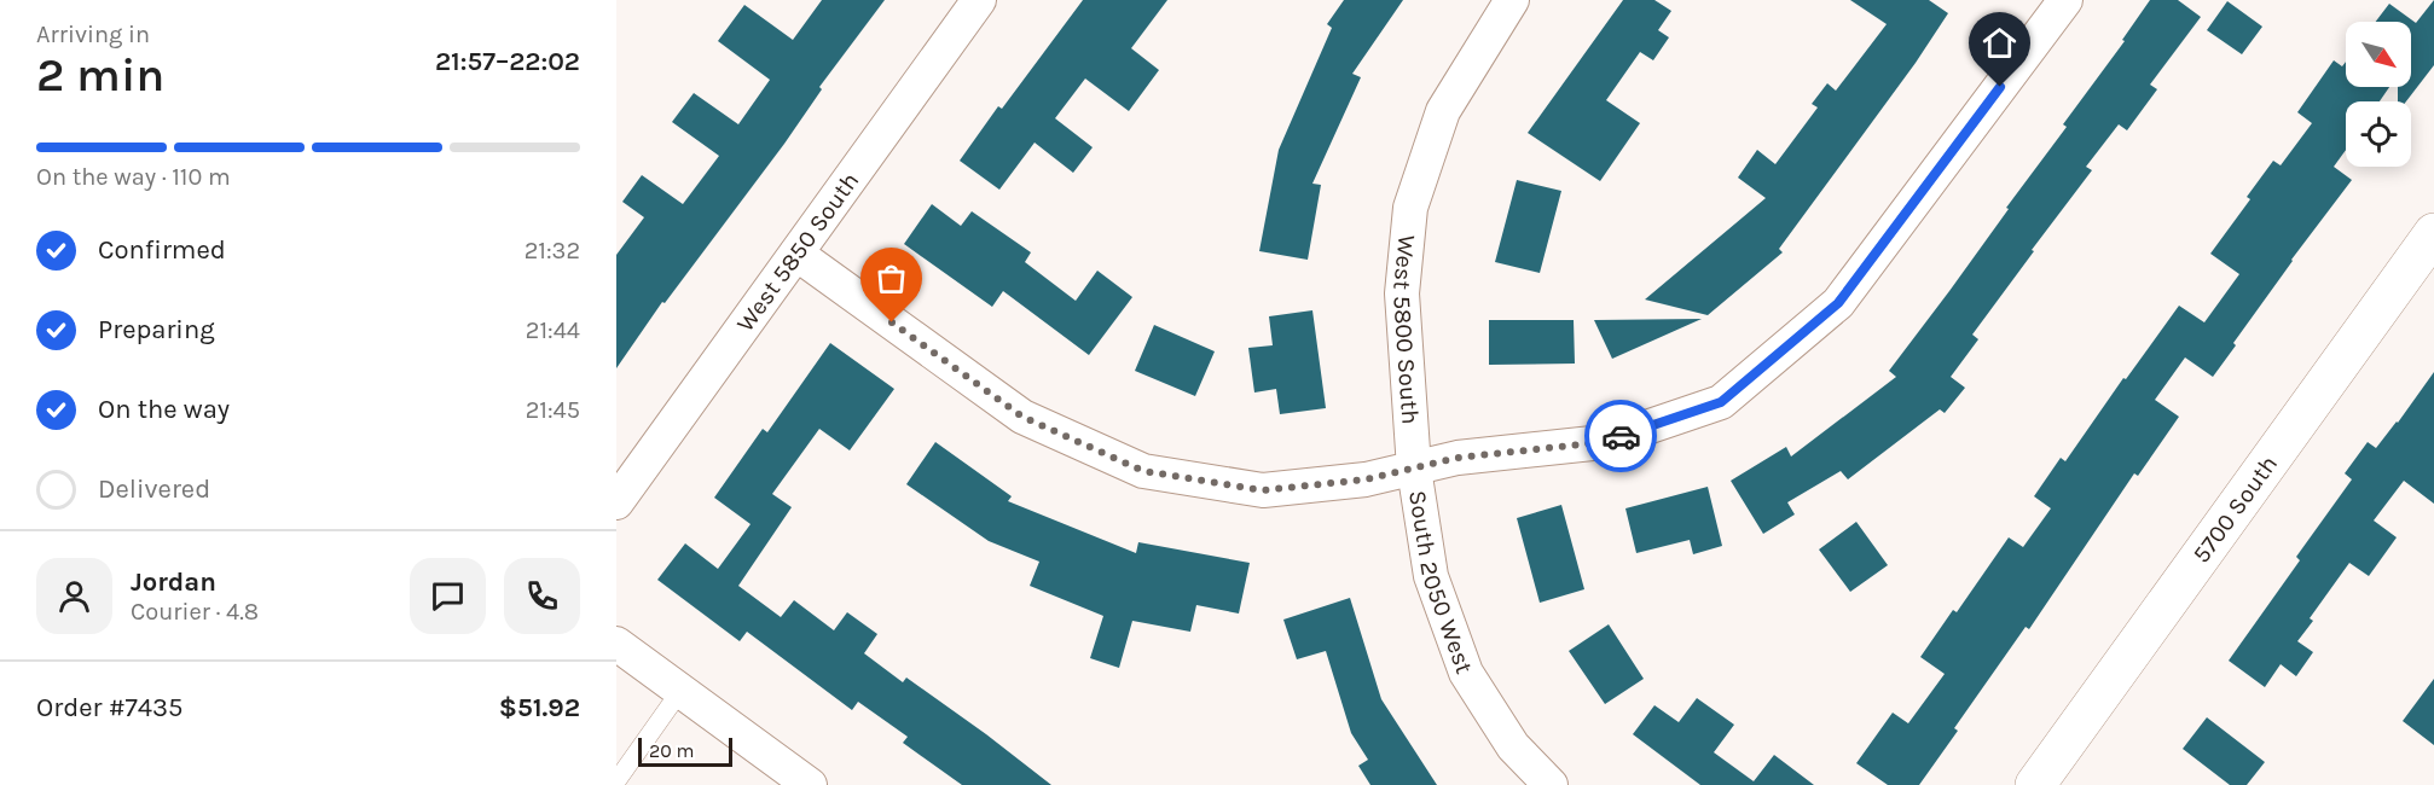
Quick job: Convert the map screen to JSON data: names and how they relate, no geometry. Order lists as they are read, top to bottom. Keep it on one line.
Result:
{"streets":{"street":["West 5850 South","West 5800 South","5700 South","South 2050 West"]},"crossings":[["West 5850 South","South 2050 West"],["West 5800 South","South 2050 West"]],"scale_bar":"20 m","north":"bottom right","page":{"heading":["2 min","Arriving in","21:57–22:02"],"panel":["Jordan","Courier · 4.8","Order #7435","$51.92"],"bar":"On the way · 110 m","list":[["Confirmed","21:32"],["Preparing","21:44"],["On the way","21:45"],"Delivered"],"scale":"20 m"}}
